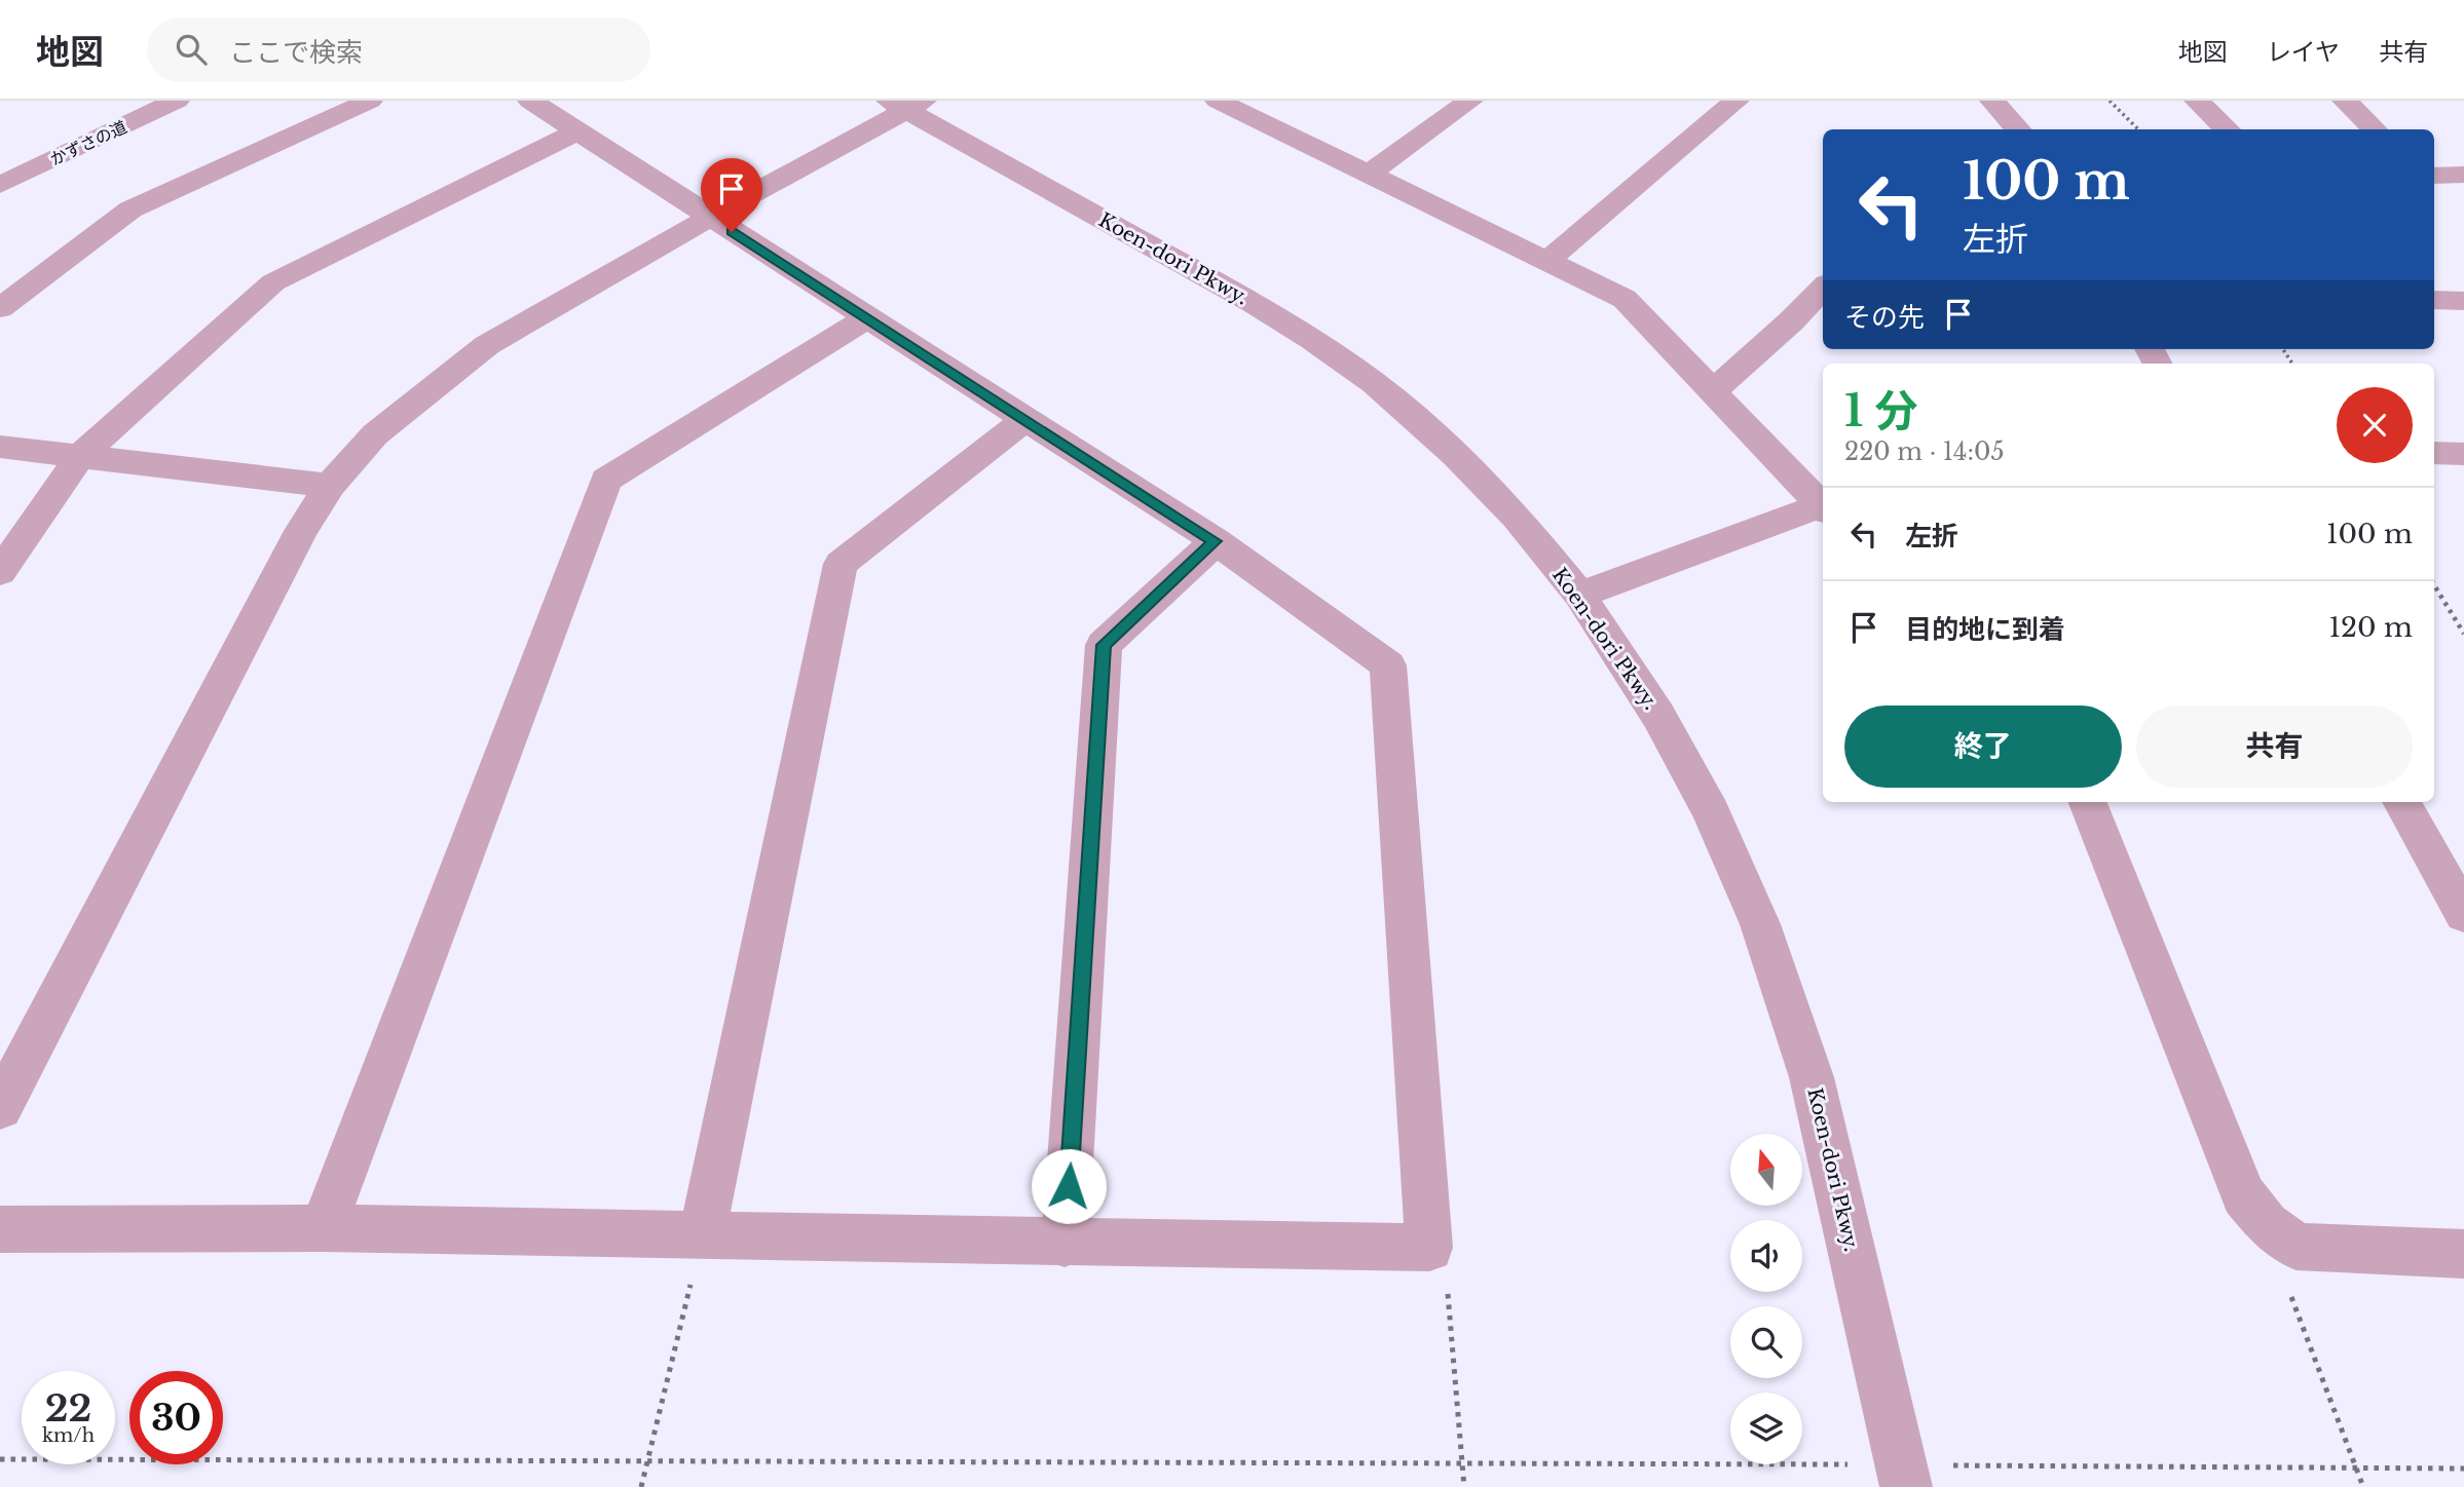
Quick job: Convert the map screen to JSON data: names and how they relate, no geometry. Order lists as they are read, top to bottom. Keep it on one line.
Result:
{"streets":{"street":["かずさの道","Koen-dori Pkwy."]},"north":"top","page":{"header":"地図","search":"ここで検索","nav":["地図","レイヤ","共有"],"turn":["100 m","左折"],"then":"その先","heading":["1 分","220 m · 14:05"],"list":[{"name":"左折","value":"100 m"},{"name":"目的地に到着","value":"120 m"}],"buttons":["終了","共有"],"speed":"22 km/h","limit":"30"}}
